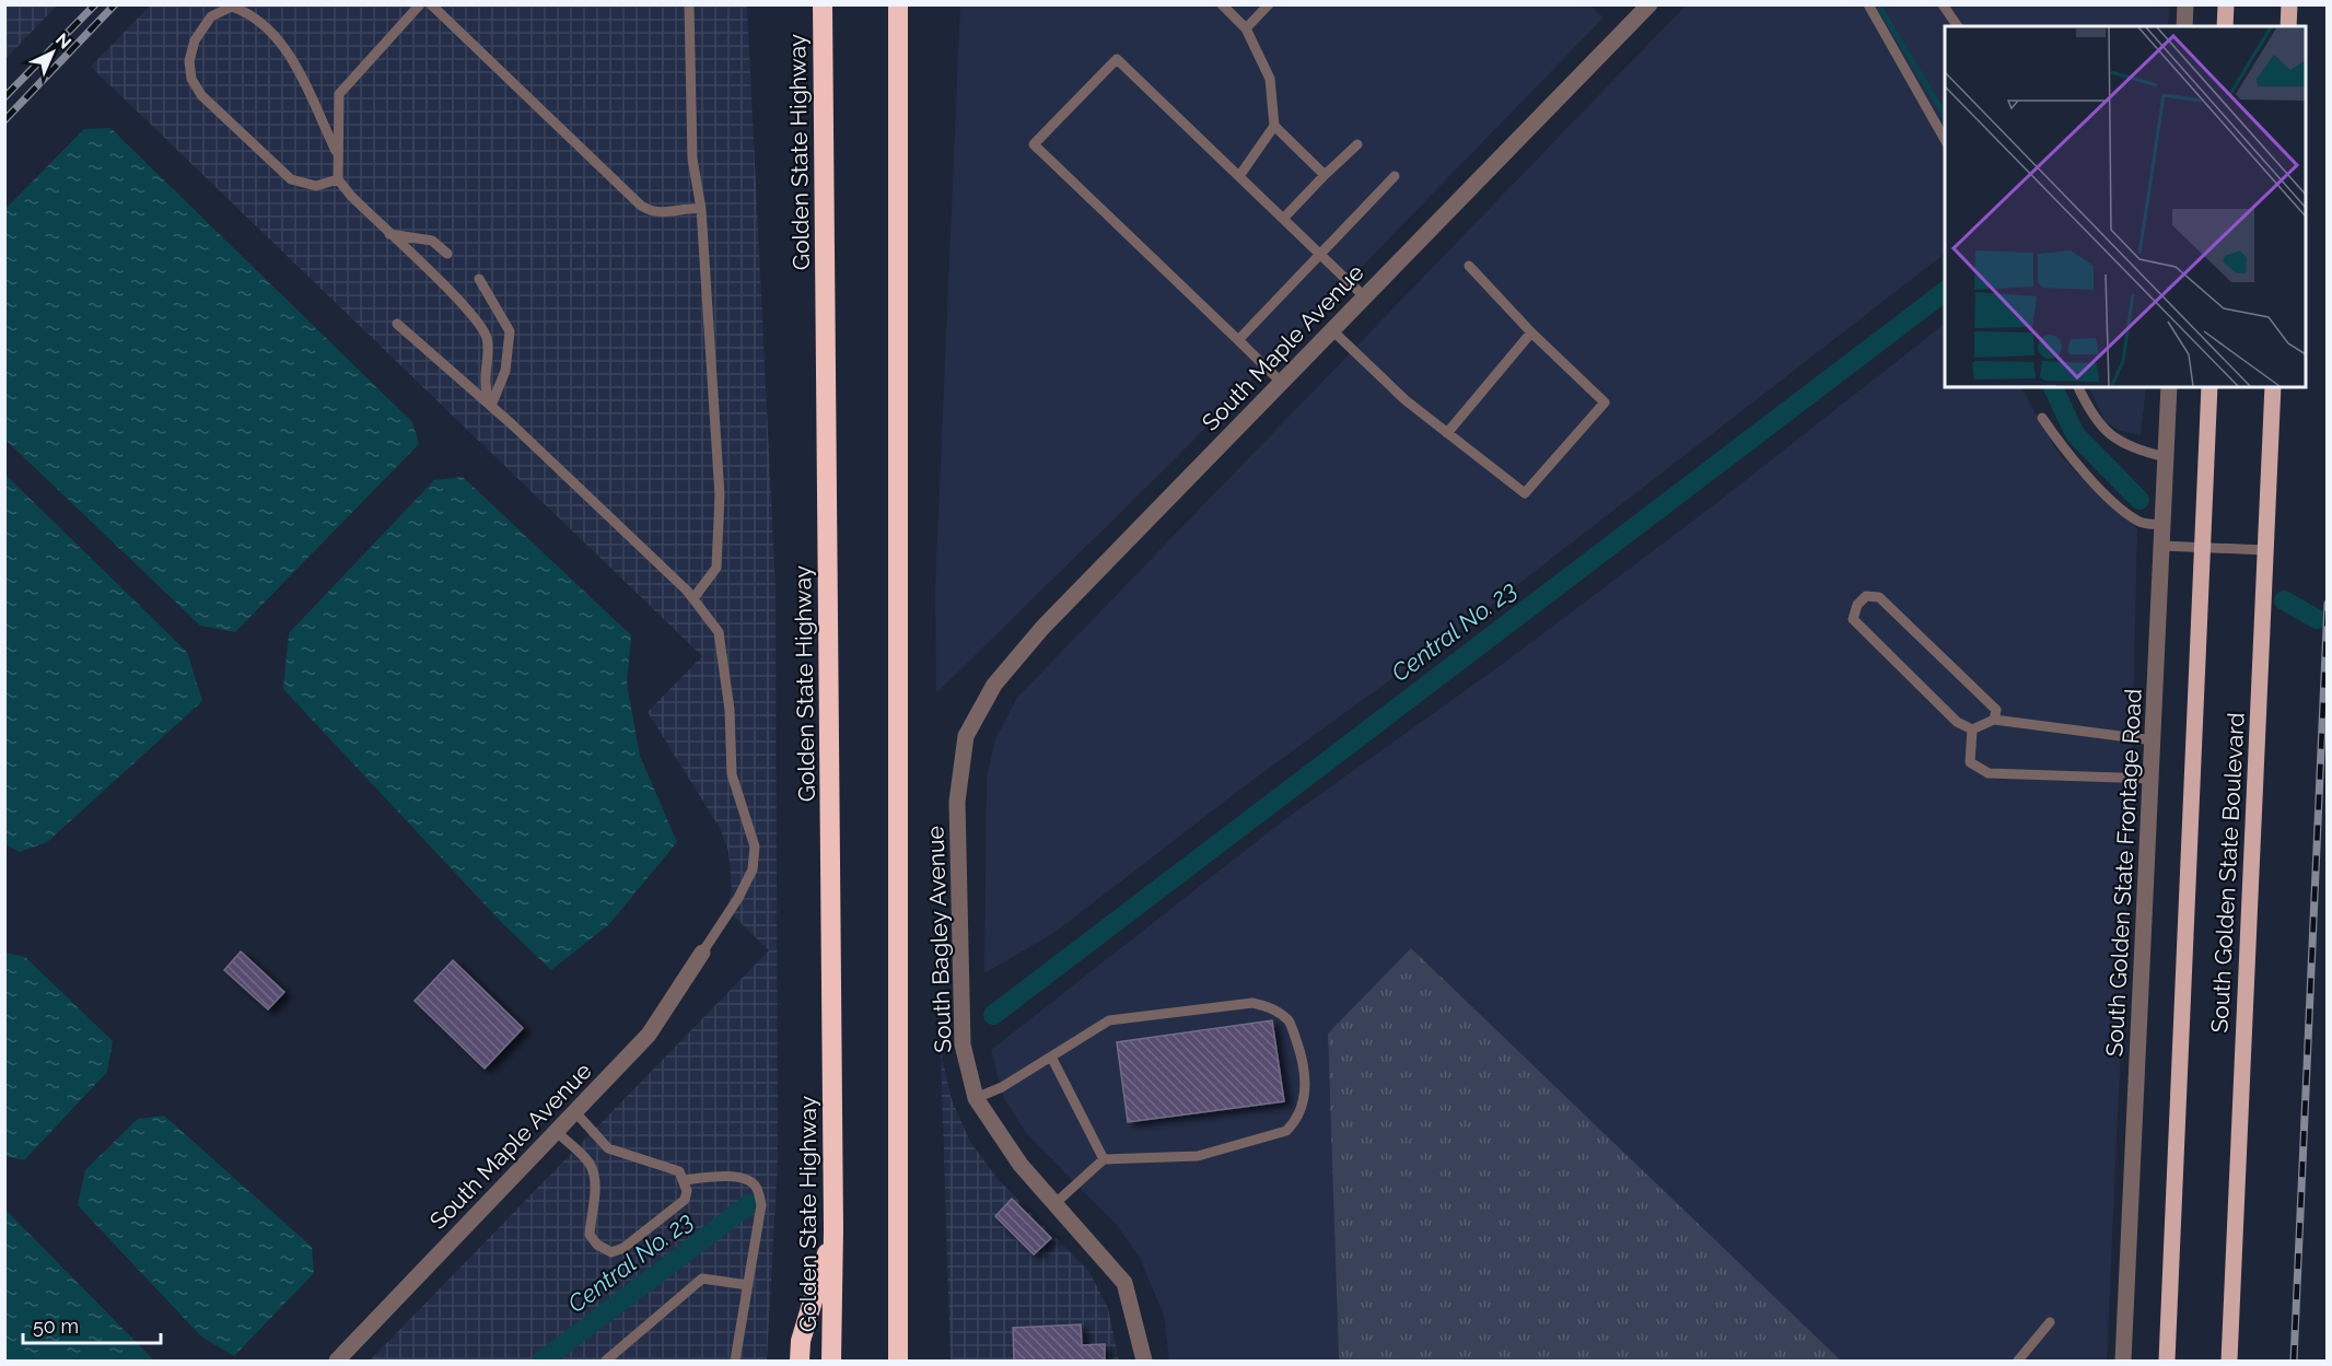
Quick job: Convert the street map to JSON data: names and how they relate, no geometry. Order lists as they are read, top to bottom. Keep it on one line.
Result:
{"streets":{"highway":["Golden State Highway"],"main road":["South Golden State Boulevard"],"street":["South Maple Avenue","South Golden State Frontage Road","South Bagley Avenue"]},"crossings":[["South Maple Avenue","South Bagley Avenue"]],"water":["Central No. 23"],"scale_bar":"50 m","north":"top right"}
